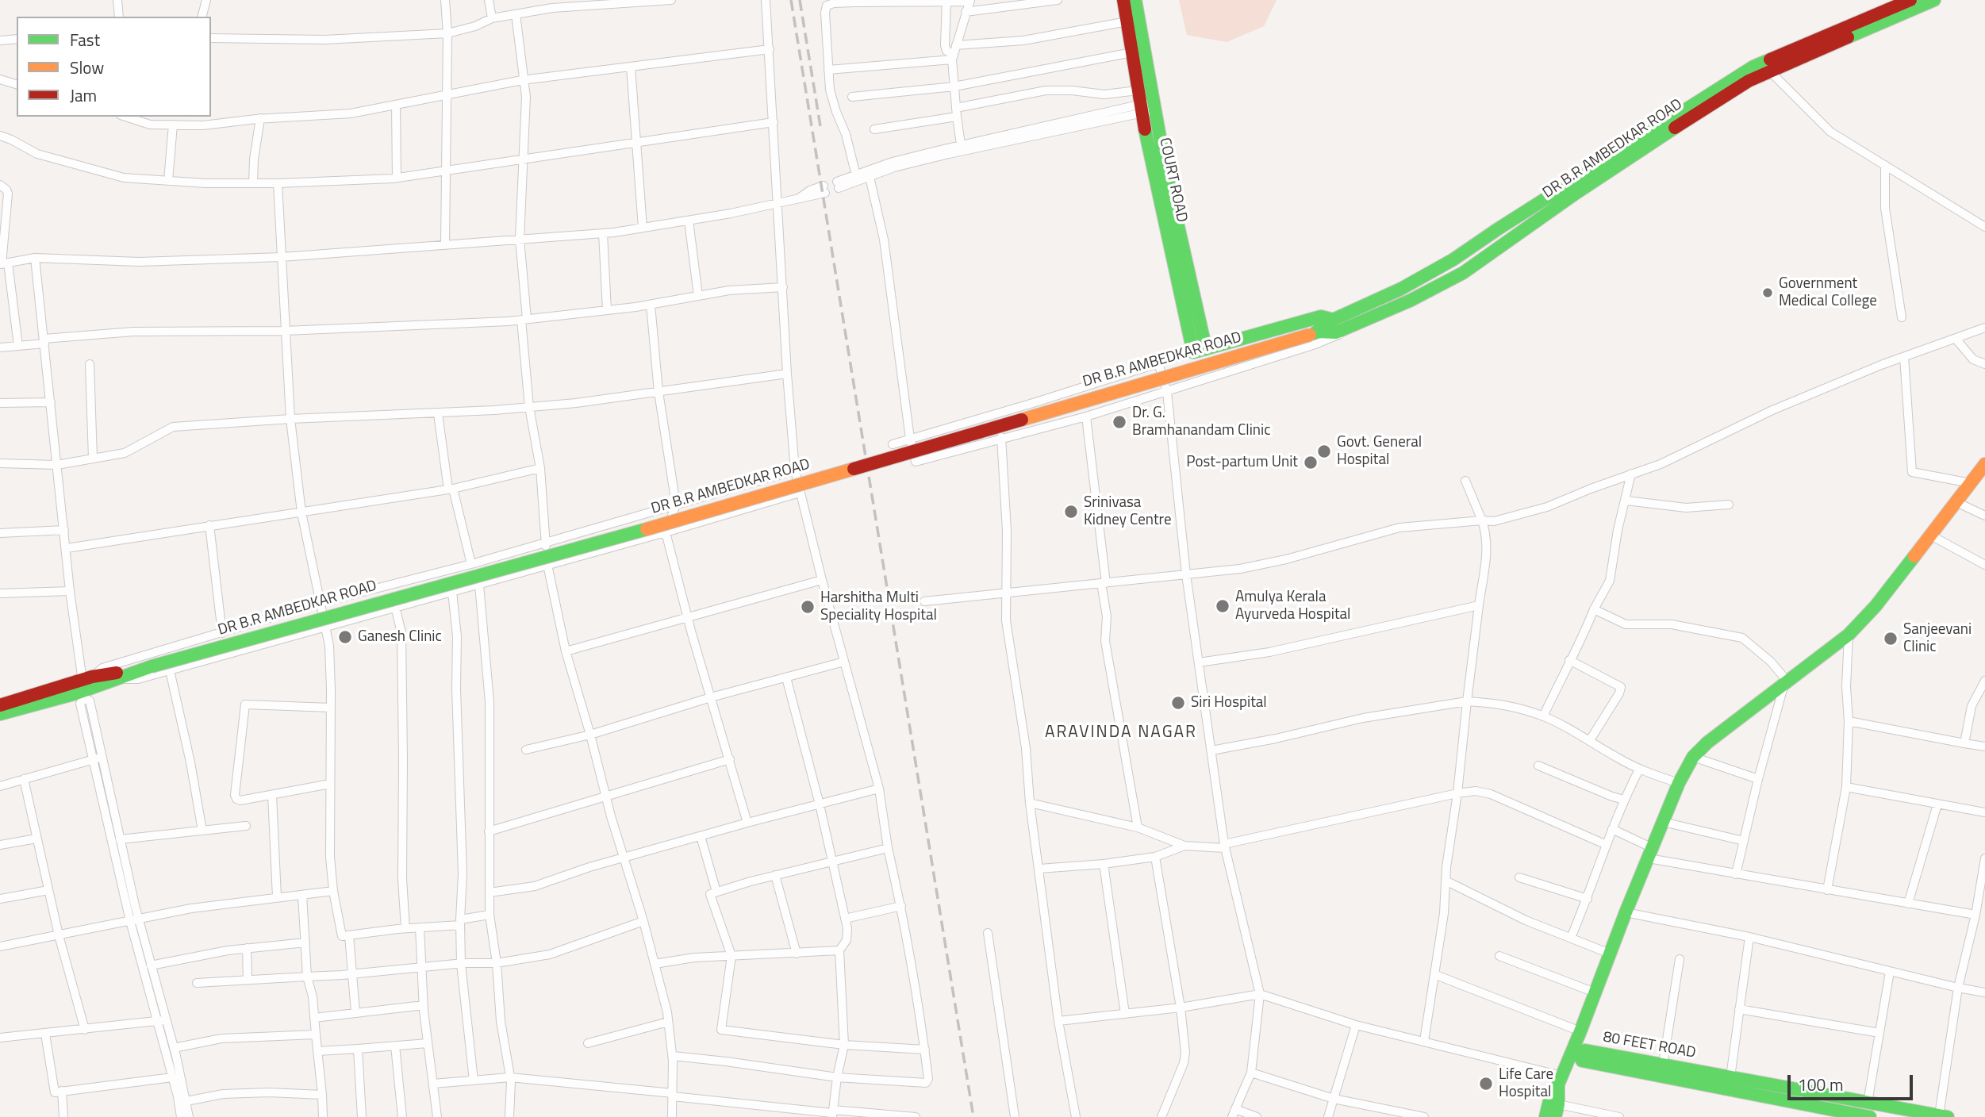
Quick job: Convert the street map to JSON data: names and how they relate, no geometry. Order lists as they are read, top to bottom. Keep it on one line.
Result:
{"streets":{"street":["DR B.R AMBEDKAR ROAD","COURT ROAD","80 FEET ROAD"]},"districts":["ARAVINDA NAGAR"],"places":["Government Medical College","Dr. G. Bramhanandam Clinic","Govt. General Hospital","Post-partum Unit","Srinivasa Kidney Centre","Amulya Kerala Ayurveda Hospital","Harshitha Multi Speciality Hospital","Ganesh Clinic","Sanjeevani Clinic","Siri Hospital","Life Care Hospital"],"legend":["Fast","Slow","Jam"],"scale_bar":"100 m"}
